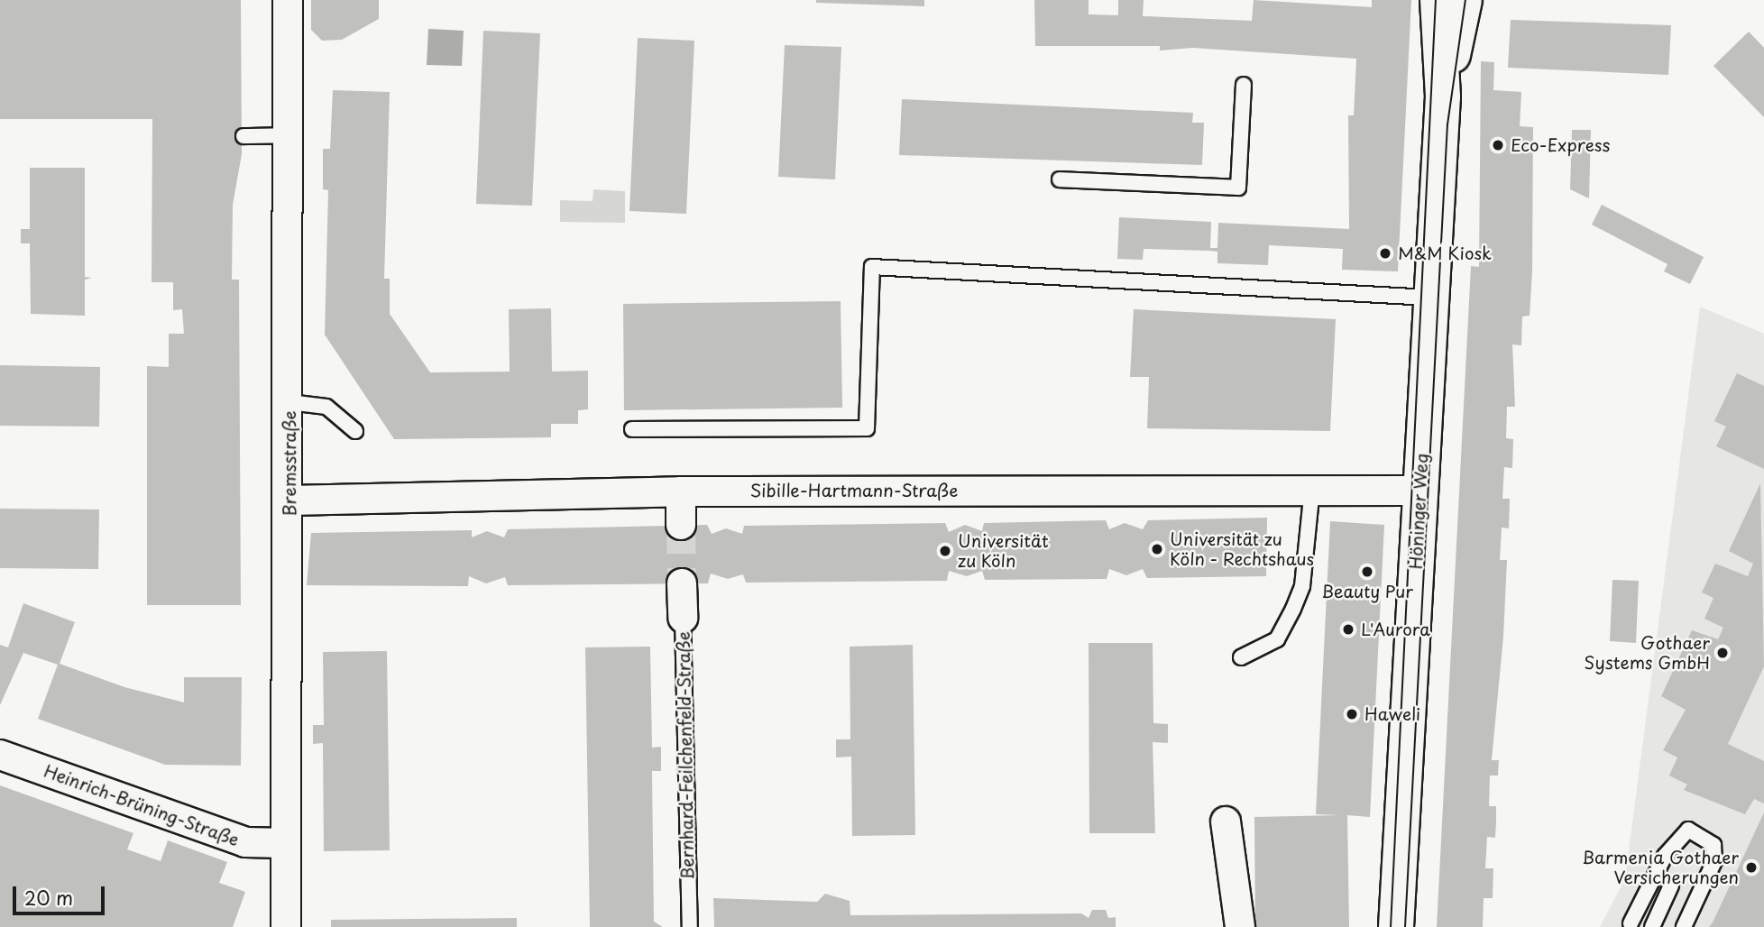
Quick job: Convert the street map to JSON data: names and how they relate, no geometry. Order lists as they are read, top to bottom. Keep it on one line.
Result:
{"streets":{"street":["Bremsstraße","Sibille-Hartmann-Straße","Höninger Weg","Bernhard-Feilchenfeld-Straße","Heinrich-Brüning-Straße"]},"crossings":[["Bremsstraße","Sibille-Hartmann-Straße"],["Bremsstraße","Heinrich-Brüning-Straße"],["Sibille-Hartmann-Straße","Höninger Weg"]],"places":["Eco-Express","M&M Kiosk","Universität zu Köln - Rechtshaus","Universität zu Köln","Beauty Pur","L'Aurora","Gothaer Systems GmbH","Haweli","Barmenia Gothaer Versicherungen"],"scale_bar":"20 m"}
